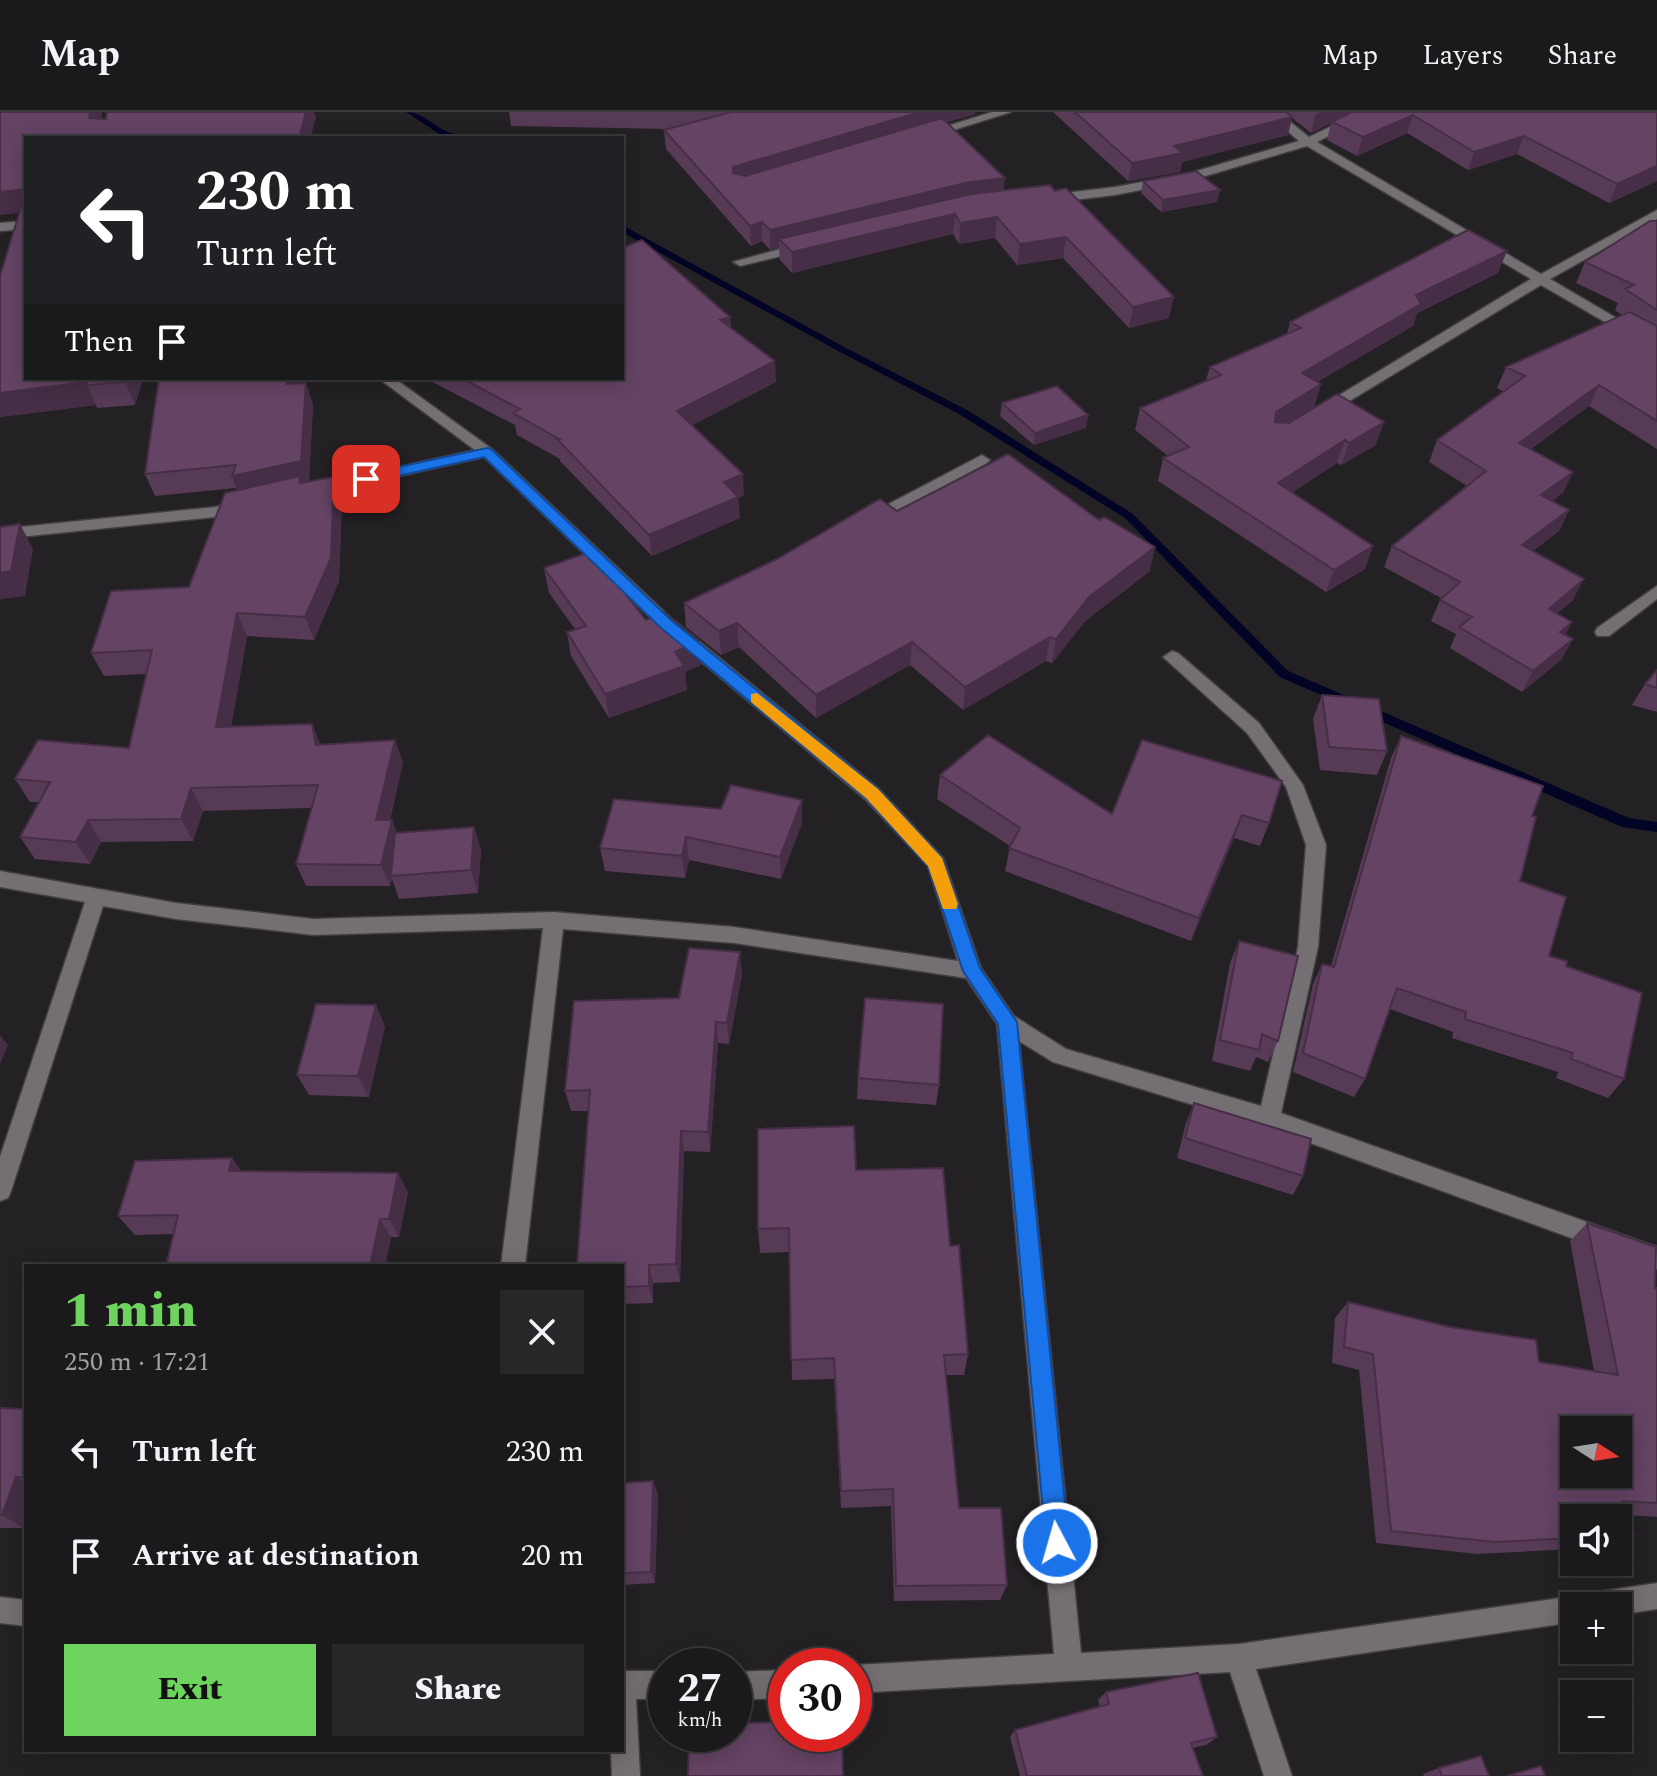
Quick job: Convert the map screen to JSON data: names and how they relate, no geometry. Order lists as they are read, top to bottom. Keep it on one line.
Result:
{"north":"right","page":{"header":"Map","nav":["Map","Layers","Share"],"turn":["230 m","Turn left"],"then":"Then","heading":["1 min","250 m · 17:21"],"list":[{"name":"Turn left","value":"230 m"},{"name":"Arrive at destination","value":"20 m"}],"map_buttons":["+","−"],"buttons":["Exit","Share"],"speed":"27 km/h","limit":"30"}}
